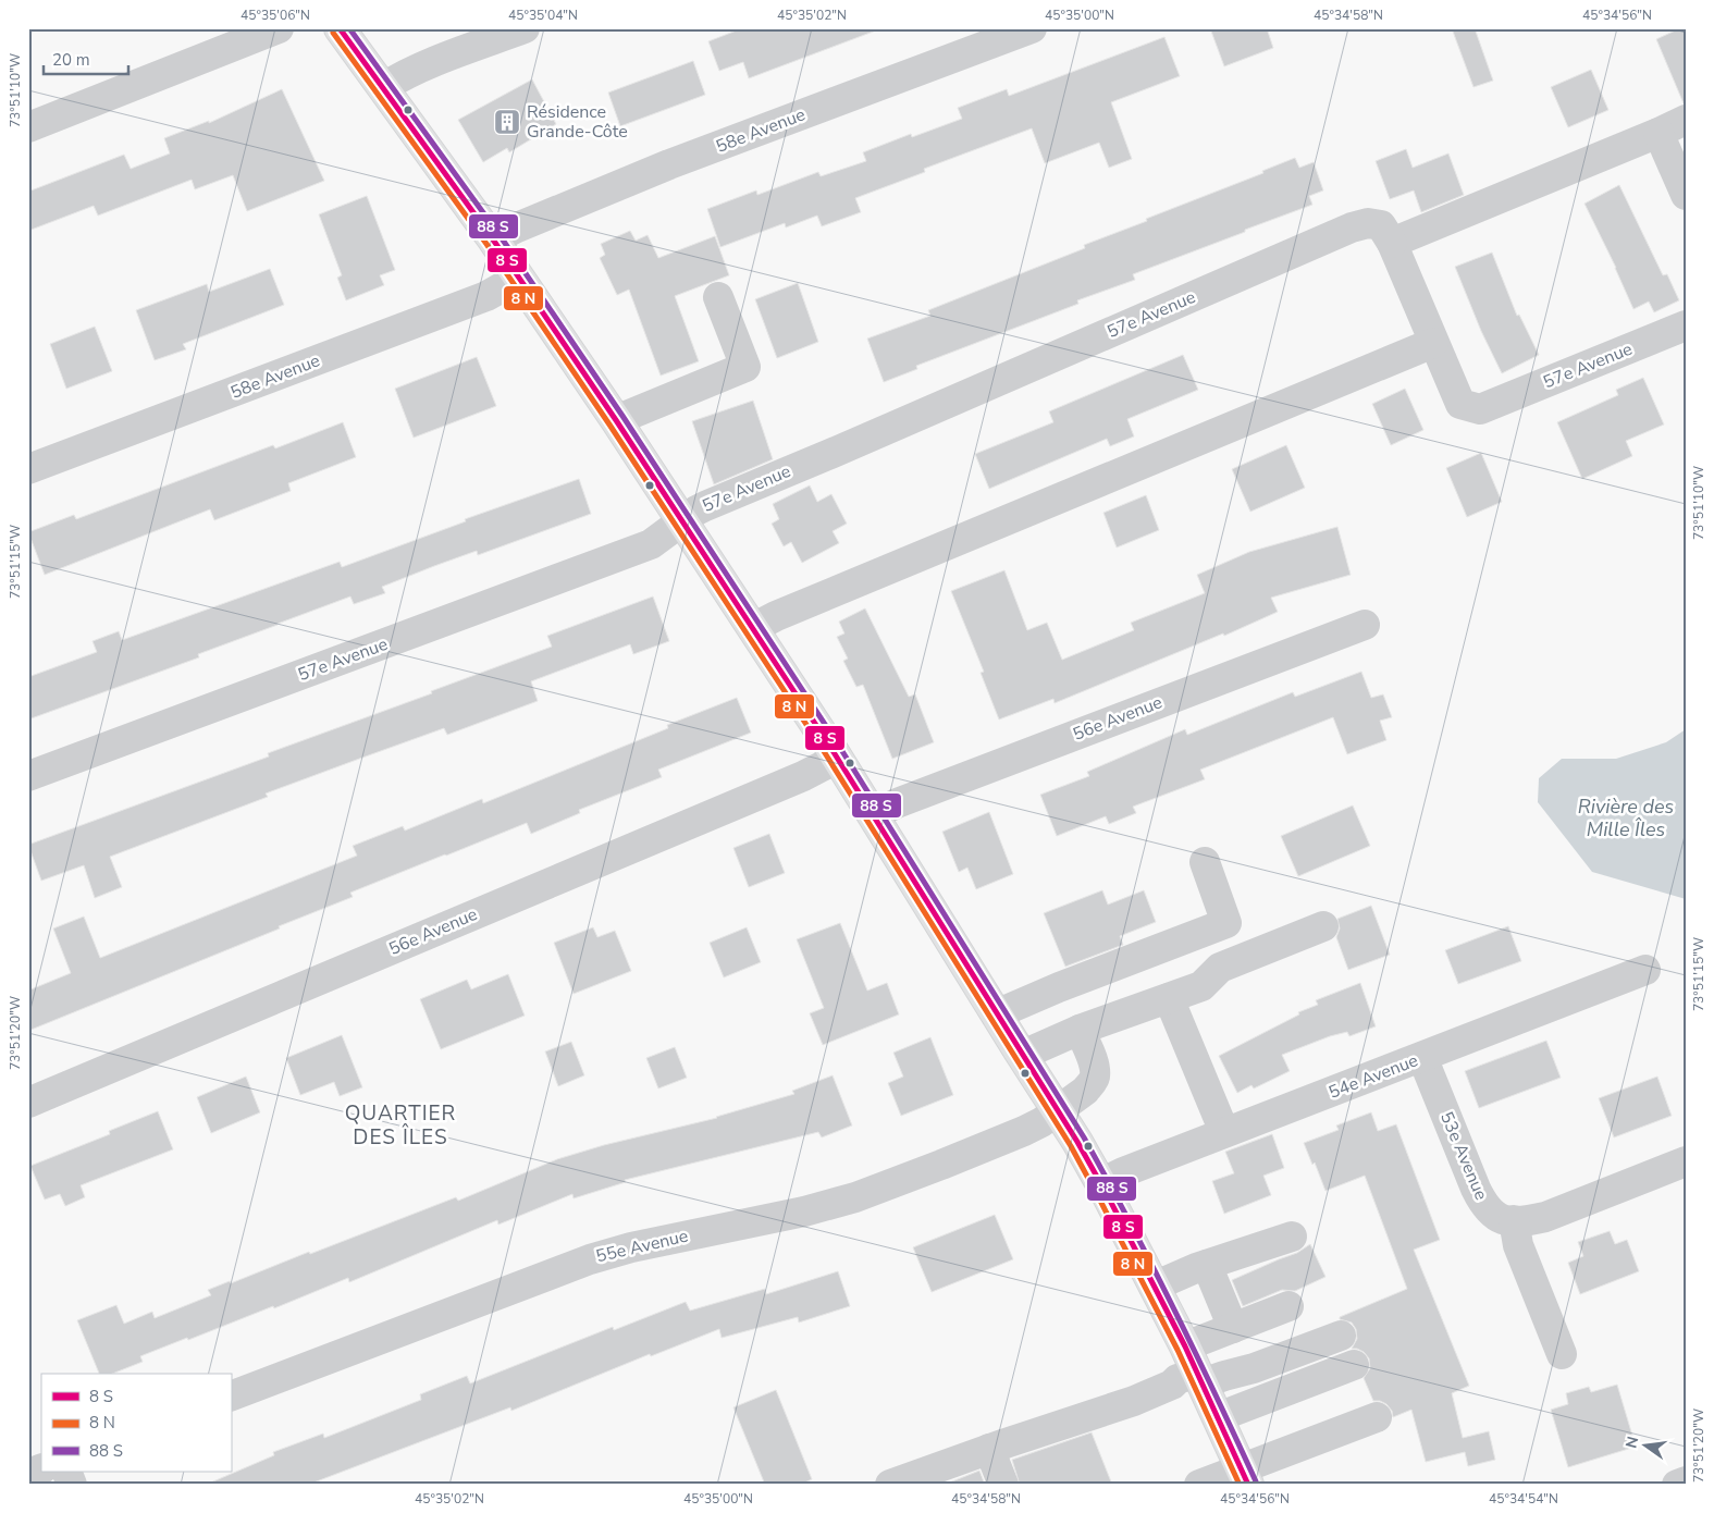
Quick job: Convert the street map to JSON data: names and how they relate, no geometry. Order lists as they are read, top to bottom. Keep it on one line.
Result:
{"streets":{"street":["58e Avenue","57e Avenue","56e Avenue","54e Avenue","53e Avenue","55e Avenue"]},"crossings":[["54e Avenue","53e Avenue"]],"districts":["QUARTIER DES ÎLES"],"water":["Rivière des Mille Îles"],"places":{"building":["Résidence Grande-Côte"]},"legend":["8 S","8 N","88 S"],"scale_bar":"20 m","north":"left","coordinates":["45°35'06\"N","45°35'04\"N","45°35'02\"N","45°35'00\"N","45°34'58\"N","45°34'56\"N","73°51'10\"W","73°51'15\"W","73°51'20\"W","45°34'54\"N"]}
